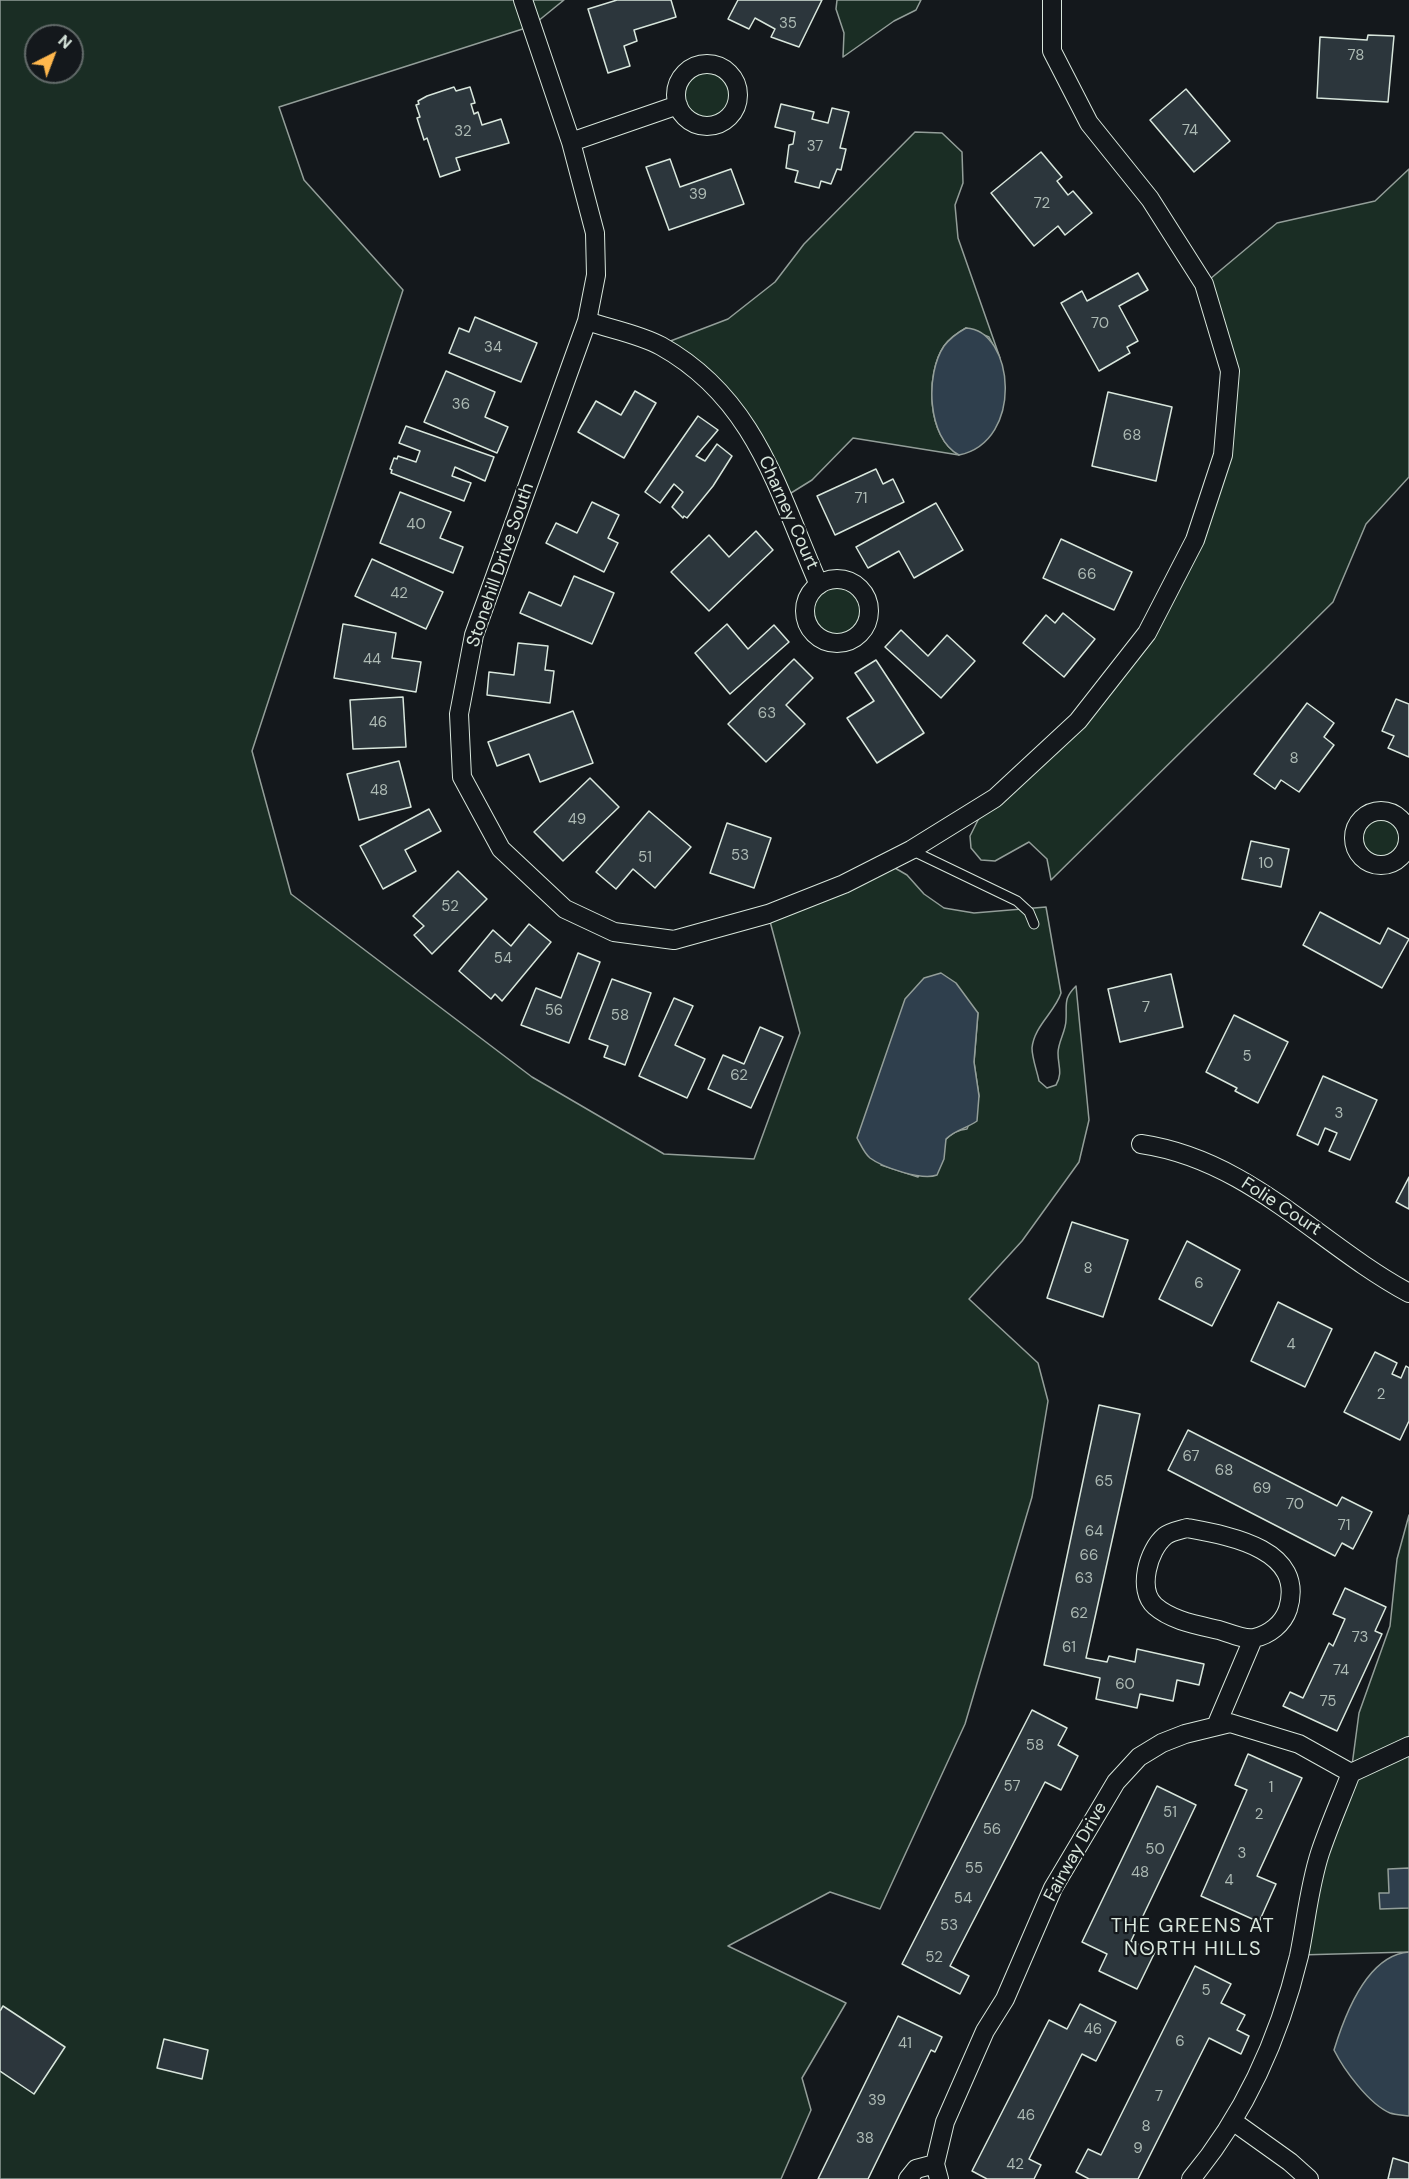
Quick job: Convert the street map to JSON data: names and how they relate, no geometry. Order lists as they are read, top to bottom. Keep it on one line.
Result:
{"streets":{"street":["Charney Court","Stonehill Drive South","Folie Court","Fairway Drive"]},"crossings":[["Charney Court","Stonehill Drive South"]],"districts":["THE GREENS AT NORTH HILLS"],"house_numbers":["35","78","74","32","37","39","72","70","34","36","68","71","40","66","42","44","63","46","8","48","49","53","51","10","52","54","7","56","58","5","62","3","8","6","4","2","67","68","65","69","70","71","64","66","63","62","73","61","74","60","75","58","57","1","51","2","56","50","3","55","48","4","54","53","52","5","46","6","41","7","39","46","8","38","9","42"],"north":"top right"}
